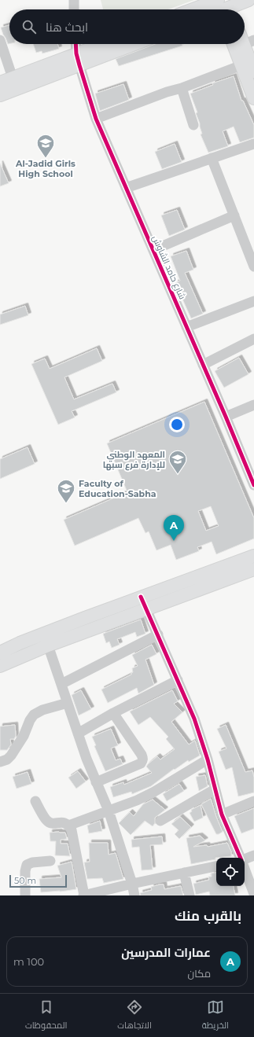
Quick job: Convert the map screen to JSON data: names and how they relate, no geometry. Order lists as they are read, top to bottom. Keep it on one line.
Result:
{"streets":{"street":["شارع حامد الشاوش"]},"places":{"school or university":["Al-Jadid Girls High School","المعهد الوطني للإدارة فرع سبها","Faculty of Education-Sabha"]},"scale_bar":"50 m","page":{"search":"ابحث هنا","pins":"A","scale":"50 m","heading":"بالقرب منك","list":[{"mark":"A","name":"عمارات المدرسين","note":"مكان","value":"100 m"}],"nav":["الخريطة","الاتجاهات","المحفوظات"]}}
